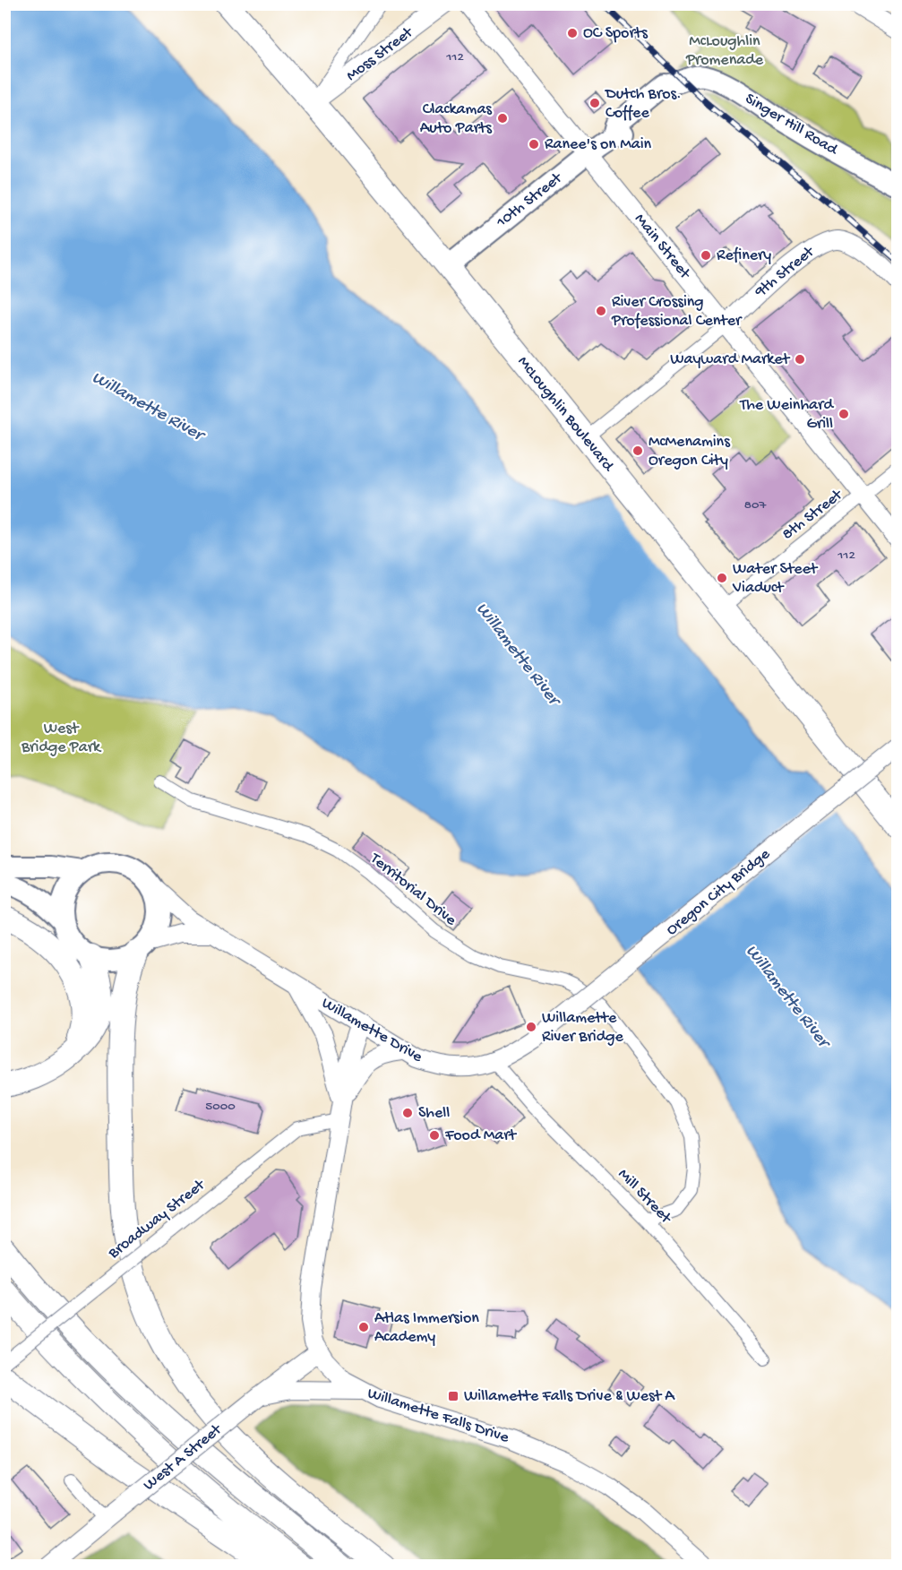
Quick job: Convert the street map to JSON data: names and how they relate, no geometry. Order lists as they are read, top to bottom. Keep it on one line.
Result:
{"streets":{"highway":["McLoughlin Boulevard"],"main road":["Moss Street","Singer Hill Road","10th Street","Main Street","9th Street","Oregon City Bridge","Willamette Drive","Willamette Falls Drive","West A Street"],"street":["8th Street","Territorial Drive","Mill Street","Broadway Street"]},"crossings":[["Moss Street","McLoughlin Boulevard"],["Singer Hill Road","10th Street"],["10th Street","Main Street"],["10th Street","McLoughlin Boulevard"],["Main Street","9th Street"],["Main Street","8th Street"],["9th Street","McLoughlin Boulevard"],["McLoughlin Boulevard","8th Street"],["Territorial Drive","Mill Street"],["Oregon City Bridge","Willamette Drive"],["Willamette Drive","Mill Street"],["Willamette Drive","Willamette Falls Drive"],["Broadway Street","Willamette Falls Drive"],["Willamette Falls Drive","West A Street"]],"water":["Willamette River"],"parks":["McLoughlin Promenade","West Bridge Park"],"places":{"other":["OC Sports","Dutch Bros. Coffee","Clackamas Auto Parts","Ranee's on Main","Refinery","River Crossing Professional Center","Wayward Market","The Weinhard Grill","McMenamins Oregon City","Water Steet Viaduct","Willamette River Bridge","Shell","Food Mart","Atlas Immersion Academy"],"transit":["Willamette Falls Drive & West A"]},"house_numbers":["112","807","112","5000"]}
